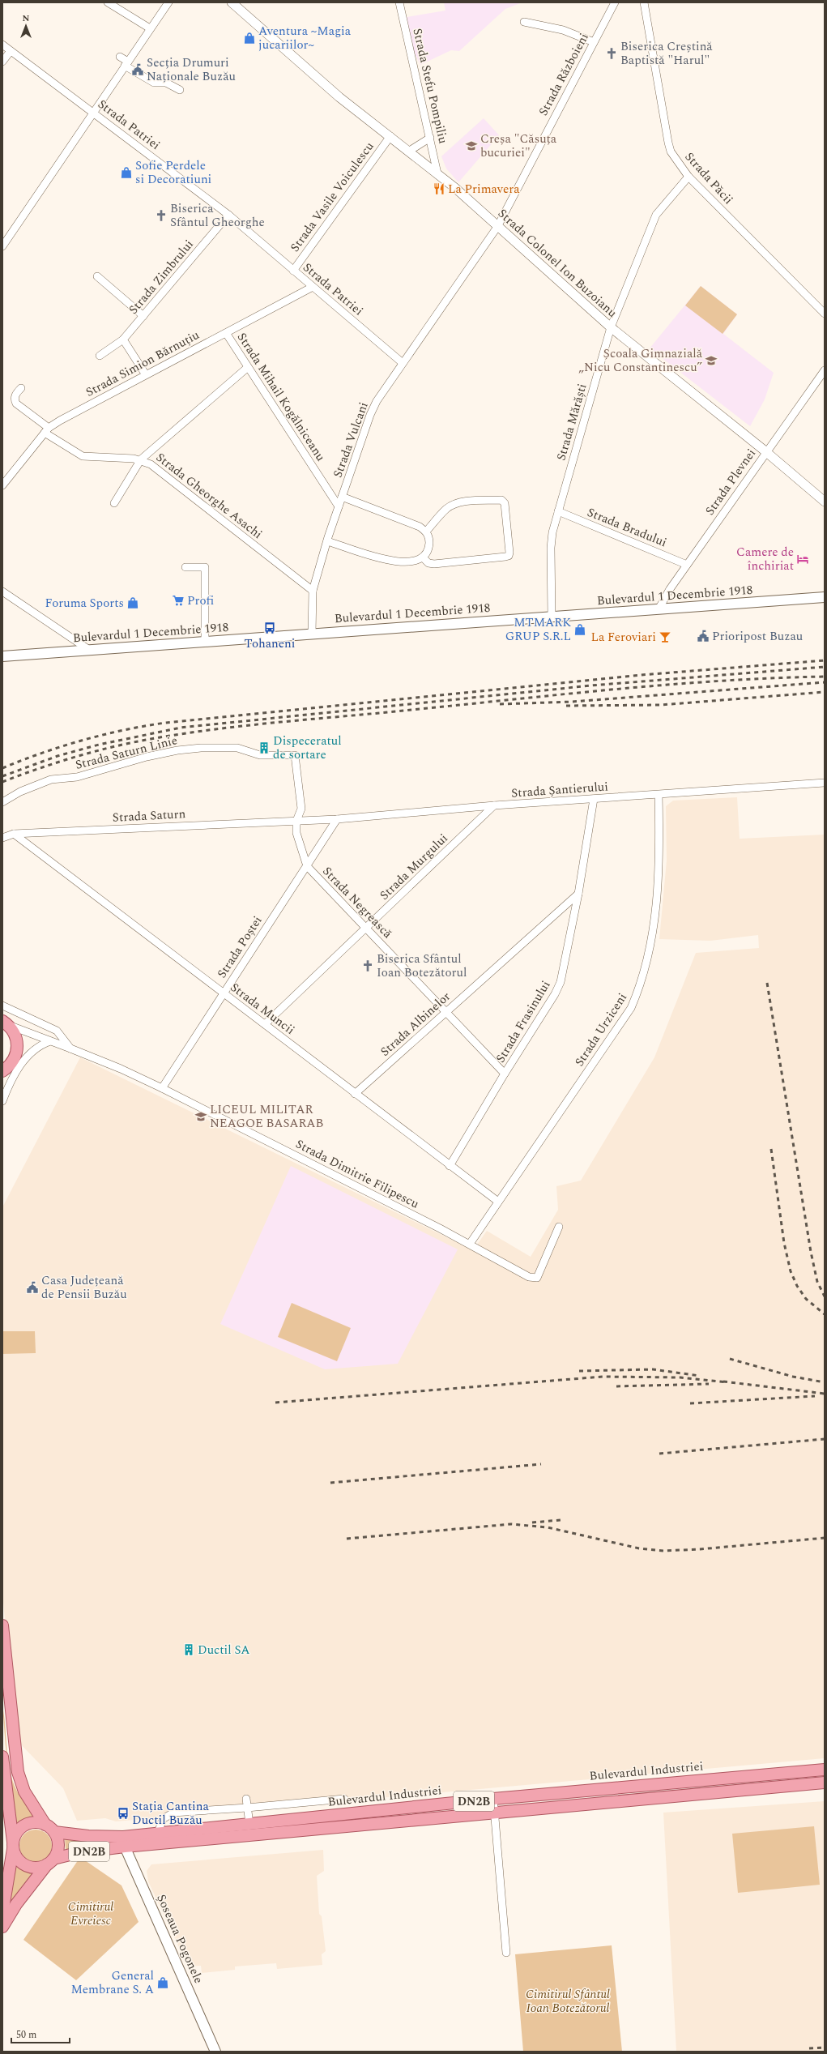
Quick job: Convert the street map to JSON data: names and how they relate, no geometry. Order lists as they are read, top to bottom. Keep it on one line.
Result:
{"streets":{"main road":["Bulevardul 1 Decembrie 1918","Bulevardul Industriei","DN2B","Șoseaua Pogonele"],"street":["Strada Războieni","Strada Stefu Pompiliu","Strada Patriei","Strada Păcii","Strada Vasile Voiculescu","Strada Colonel Ion Buzoianu","Strada Zimbrului","Strada Simion Bărnuțiu","Strada Mihail Kogălniceanu","Strada Mărăști","Strada Vulcani","Strada Plevnei","Strada Gheorghe Asachi","Strada Bradului","Strada Saturn Linie","Strada Șantierului","Strada Saturn","Strada Murgului","Strada Negrească","Strada Poștei","Strada Muncii","Strada Frasinului","Strada Albinelor","Strada Urziceni","Strada Dimitrie Filipescu"]},"crossings":[["Strada Războieni","Strada Colonel Ion Buzoianu"],["Strada Războieni","Strada Vulcani"],["Strada Stefu Pompiliu","Strada Colonel Ion Buzoianu"],["Strada Patriei","Strada Vasile Voiculescu"],["Strada Patriei","Strada Zimbrului"],["Strada Patriei","Strada Simion Bărnuțiu"],["Strada Patriei","Strada Vulcani"],["Strada Păcii","Strada Mărăști"],["Strada Vasile Voiculescu","Strada Colonel Ion Buzoianu"],["Strada Colonel Ion Buzoianu","Strada Mărăști"],["Strada Colonel Ion Buzoianu","Strada Vulcani"],["Strada Colonel Ion Buzoianu","Strada Plevnei"],["Strada Simion Bărnuțiu","Strada Mihail Kogălniceanu"],["Strada Simion Bărnuțiu","Strada Gheorghe Asachi"],["Strada Mihail Kogălniceanu","Strada Vulcani"],["Strada Mărăști","Strada Bradului"],["Strada Mărăști","Bulevardul 1 Decembrie 1918"],["Strada Vulcani","Strada Gheorghe Asachi"],["Strada Vulcani","Bulevardul 1 Decembrie 1918"],["Strada Plevnei","Strada Bradului"],["Strada Plevnei","Bulevardul 1 Decembrie 1918"],["Strada Saturn Linie","Strada Negrească"],["Strada Șantierului","Strada Saturn"],["Strada Șantierului","Strada Murgului"],["Strada Șantierului","Strada Negrească"],["Strada Șantierului","Strada Poștei"],["Strada Șantierului","Strada Frasinului"],["Strada Șantierului","Strada Urziceni"],["Strada Saturn","Strada Negrească"],["Strada Saturn","Strada Muncii"],["Strada Murgului","Strada Negrească"],["Strada Murgului","Strada Muncii"],["Strada Negrească","Strada Poștei"],["Strada Negrească","Strada Frasinului"],["Strada Negrească","Strada Albinelor"],["Strada Poștei","Strada Muncii"],["Strada Poștei","Strada Dimitrie Filipescu"],["Strada Muncii","Strada Frasinului"],["Strada Muncii","Strada Albinelor"],["Strada Muncii","Strada Urziceni"],["Strada Frasinului","Strada Albinelor"],["Strada Urziceni","Strada Dimitrie Filipescu"],["Bulevardul Industriei","DN2B"],["Bulevardul Industriei","Șoseaua Pogonele"],["DN2B","Șoseaua Pogonele"]],"parks":["Cimitirul Evreiesc","Cimitirul Sfântul Ioan Botezătorul"],"places":{"shop":["Aventura ~Magia jucariilor~","Sofie Perdele si Decoratiuni","Foruma Sports","MTMARK GRUP S.R.L","General Membrane S. A"],"church":["Biserica Creștină Baptistă \"Harul\"","Biserica Sfântul Gheorghe","Biserica Sfântul Ioan Botezătorul"],"public building":["Secția Drumuri Naționale Buzău","Prioripost Buzau","Casa Județeană de Pensii Buzău"],"school or university":["Creșa \"Căsuța bucuriei\"","Școala Gimnazială „Nicu Constantinescu”","LICEUL MILITAR NEAGOE BASARAB"],"restaurant":["La Primavera"],"hotel":["Camere de închiriat"],"supermarket":["Profi"],"bus stop":["Tohaneni","Stația Cantina Ductil Buzău"],"bar":["La Feroviari"],"building":["Dispeceratul de sortare","Ductil SA"]},"scale_bar":"50 m","north":"top"}
